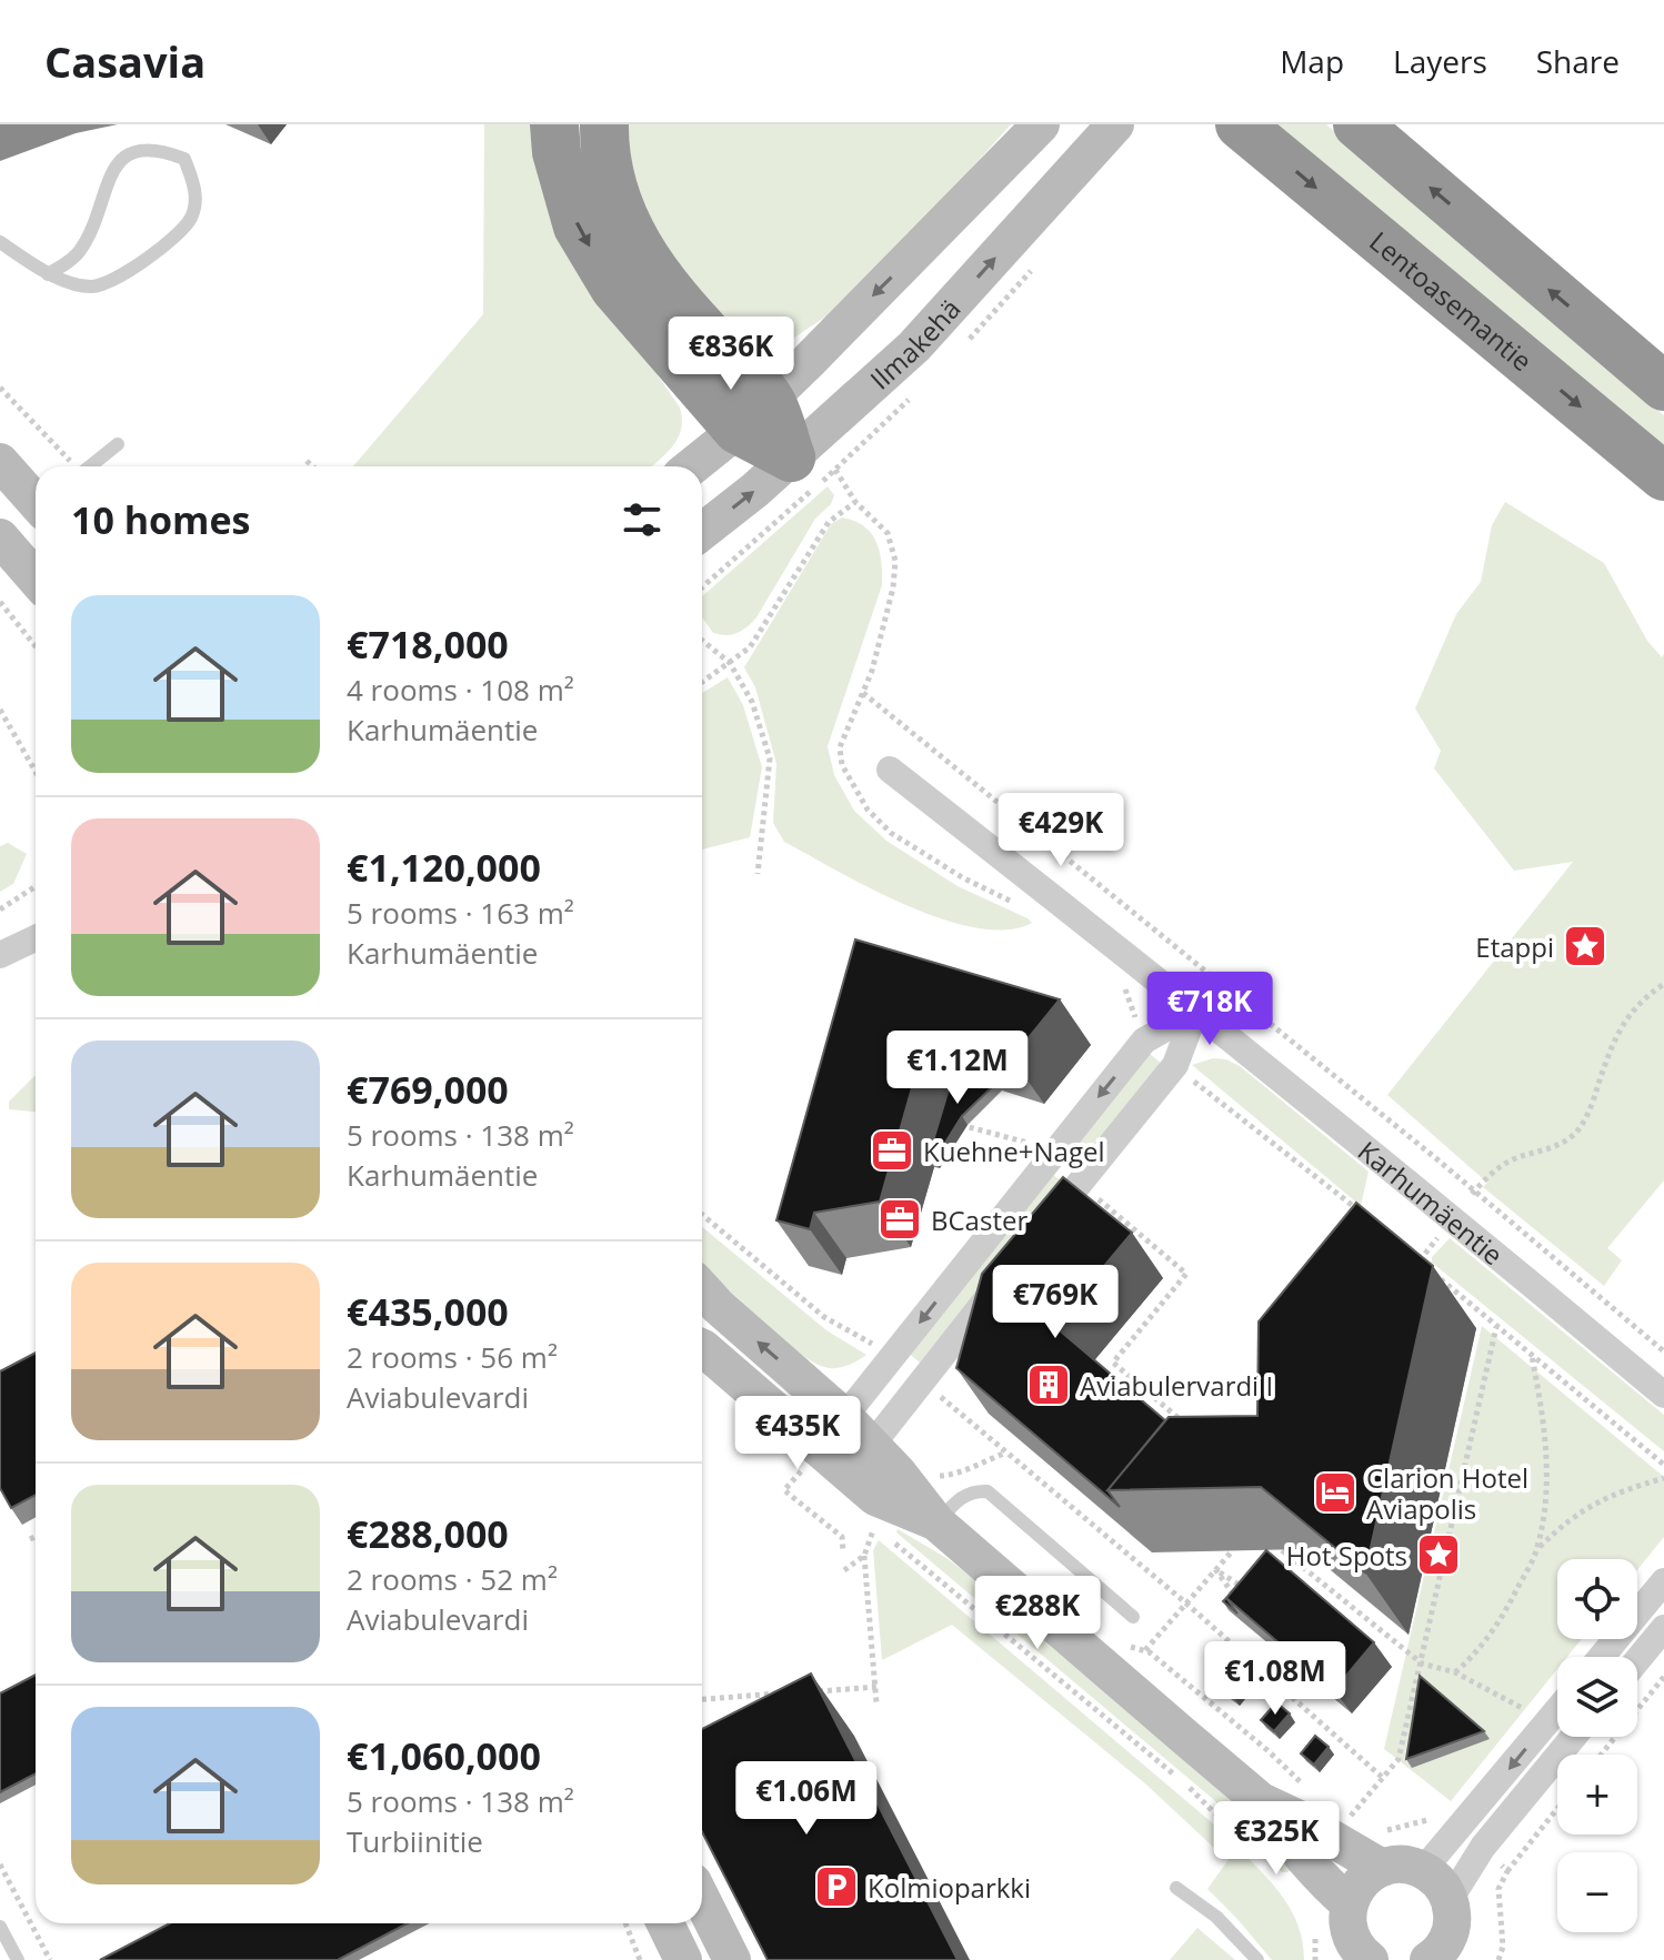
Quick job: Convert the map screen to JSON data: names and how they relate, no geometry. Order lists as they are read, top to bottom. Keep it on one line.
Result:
{"streets":{"highway":["Lentoasemantie"],"street":["Ilmakehä","Karhumäentie"]},"places":{"place":["Etappi","Hot Spots"],"office":["Kuehne+Nagel","BCaster"],"building":["Aviabulervardi I"],"hotel":["Clarion Hotel Aviapolis"],"parking":["Kolmioparkki"]},"page":{"header":"Casavia","nav":["Map","Layers","Share"],"price":["€836K","€429K","€718K","€1.12M","€769K","€435K","€288K","€1.08M","€1.06M","€325K"],"heading":"10 homes","list":[{"name":"€718,000","note":"4 rooms · 108 m² · Karhumäentie"},{"name":"€1,120,000","note":"5 rooms · 163 m² · Karhumäentie"},{"name":"€769,000","note":"5 rooms · 138 m² · Karhumäentie"},{"name":"€435,000","note":"2 rooms · 56 m² · Aviabulevardi"},{"name":"€288,000","note":"2 rooms · 52 m² · Aviabulevardi"},{"name":"€1,060,000","note":"5 rooms · 138 m² · Turbiinitie"}],"map_buttons":["+","−"]}}
